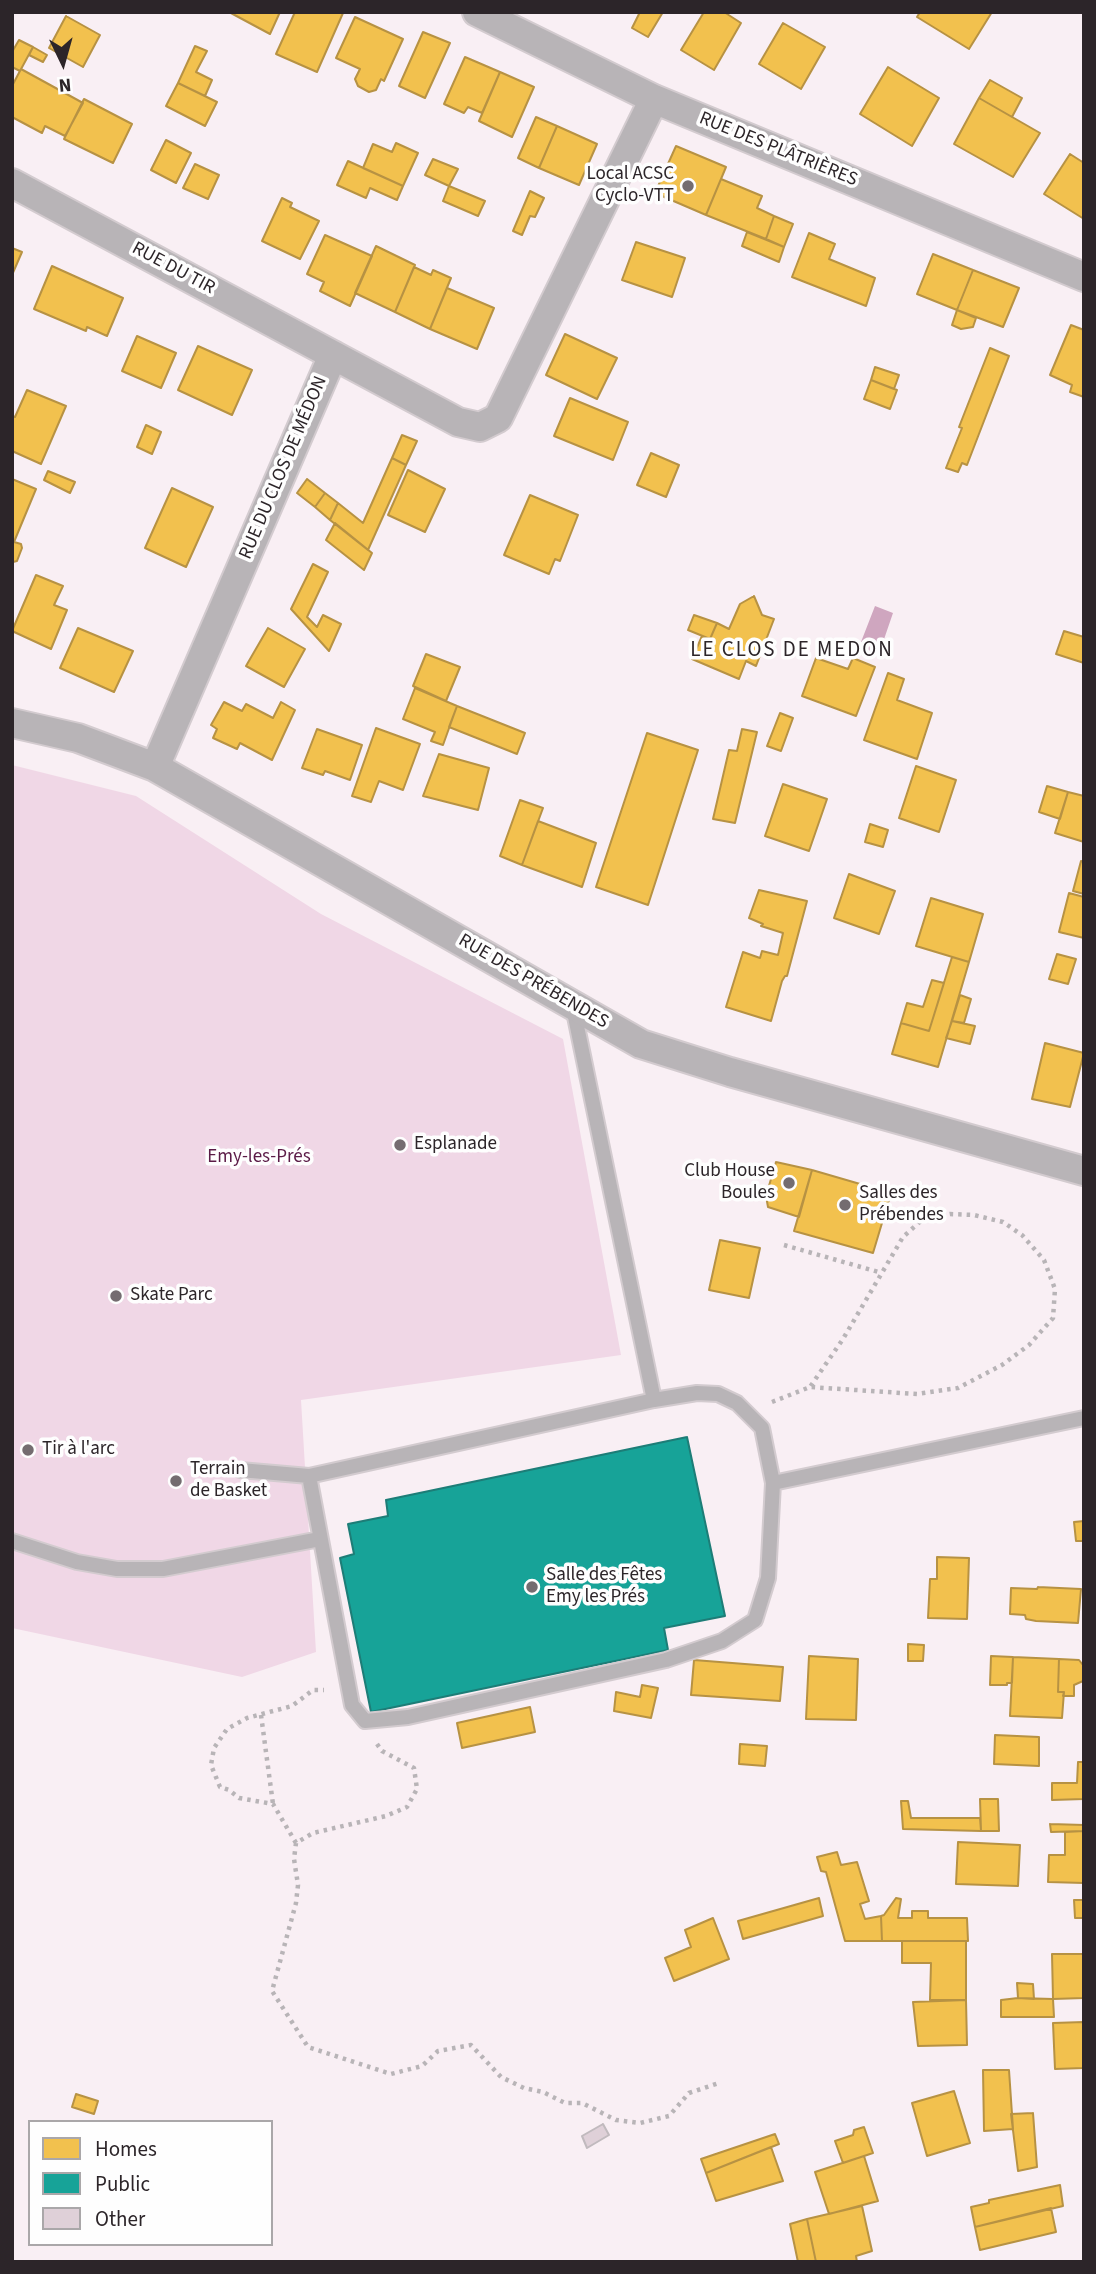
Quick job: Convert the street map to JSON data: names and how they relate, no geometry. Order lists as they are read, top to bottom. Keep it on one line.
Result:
{"streets":{"street":["RUE DES PLÂTRIÈRES","RUE DU TIR","RUE DU CLOS DE MÉDON","RUE DES PRÉBENDES"]},"crossings":[["RUE DES PLÂTRIÈRES","RUE DU CLOS DE MÉDON"],["RUE DU TIR","RUE DU CLOS DE MÉDON"],["RUE DU CLOS DE MÉDON","RUE DES PRÉBENDES"]],"districts":["LE CLOS DE MEDON"],"parks":["Emy-les-Prés"],"places":["Local ACSC Cyclo-VTT","Esplanade","Club House Boules","Salles des Prébendes","Skate Parc","Tir à l'arc","Terrain de Basket","Salle des Fêtes Emy les Prés"],"legend":["Homes","Public","Other"],"north":"bottom"}
